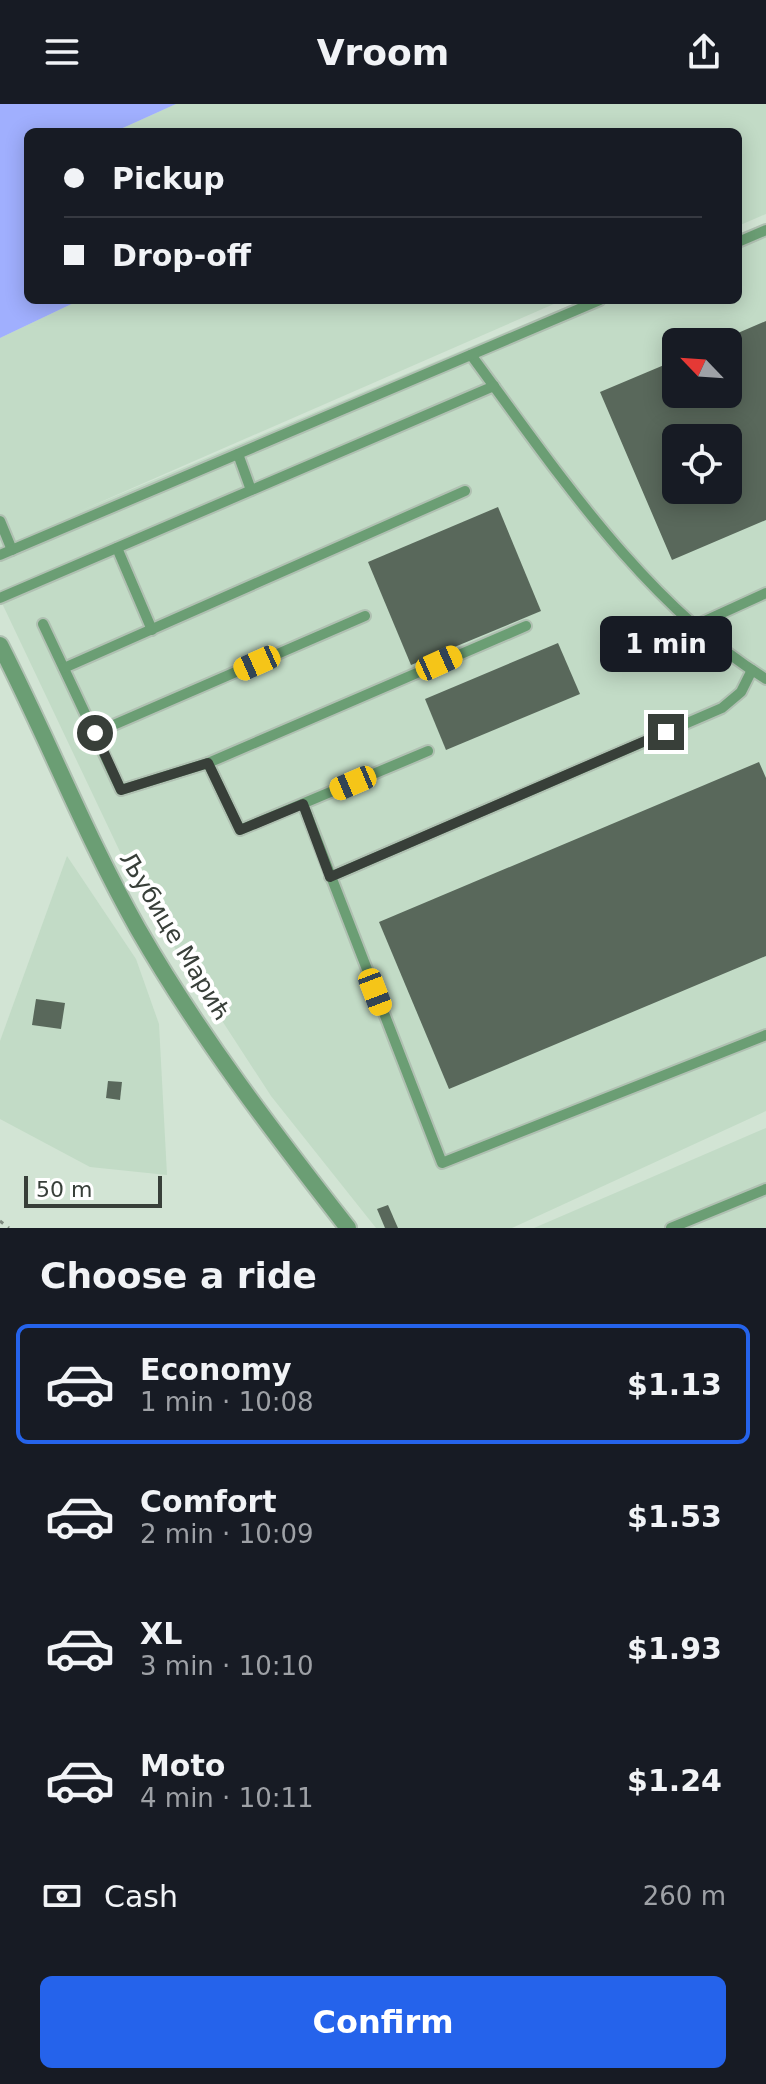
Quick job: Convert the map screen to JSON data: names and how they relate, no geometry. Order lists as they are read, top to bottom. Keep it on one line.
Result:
{"streets":{"street":["Љубице Марић"]},"scale_bar":"50 m","north":"top left","page":{"header":"Vroom","banner":["Pickup","Drop-off"],"bubble":"1 min","scale":"50 m","heading":"Choose a ride","list":[{"name":"Economy","note":"1 min · 10:08","value":"$1.13"},{"name":"Comfort","note":"2 min · 10:09","value":"$1.53"},{"name":"XL","note":"3 min · 10:10","value":"$1.93"},{"name":"Moto","note":"4 min · 10:11","value":"$1.24"}],"pay":["Cash","260 m"],"buttons":"Confirm"}}
